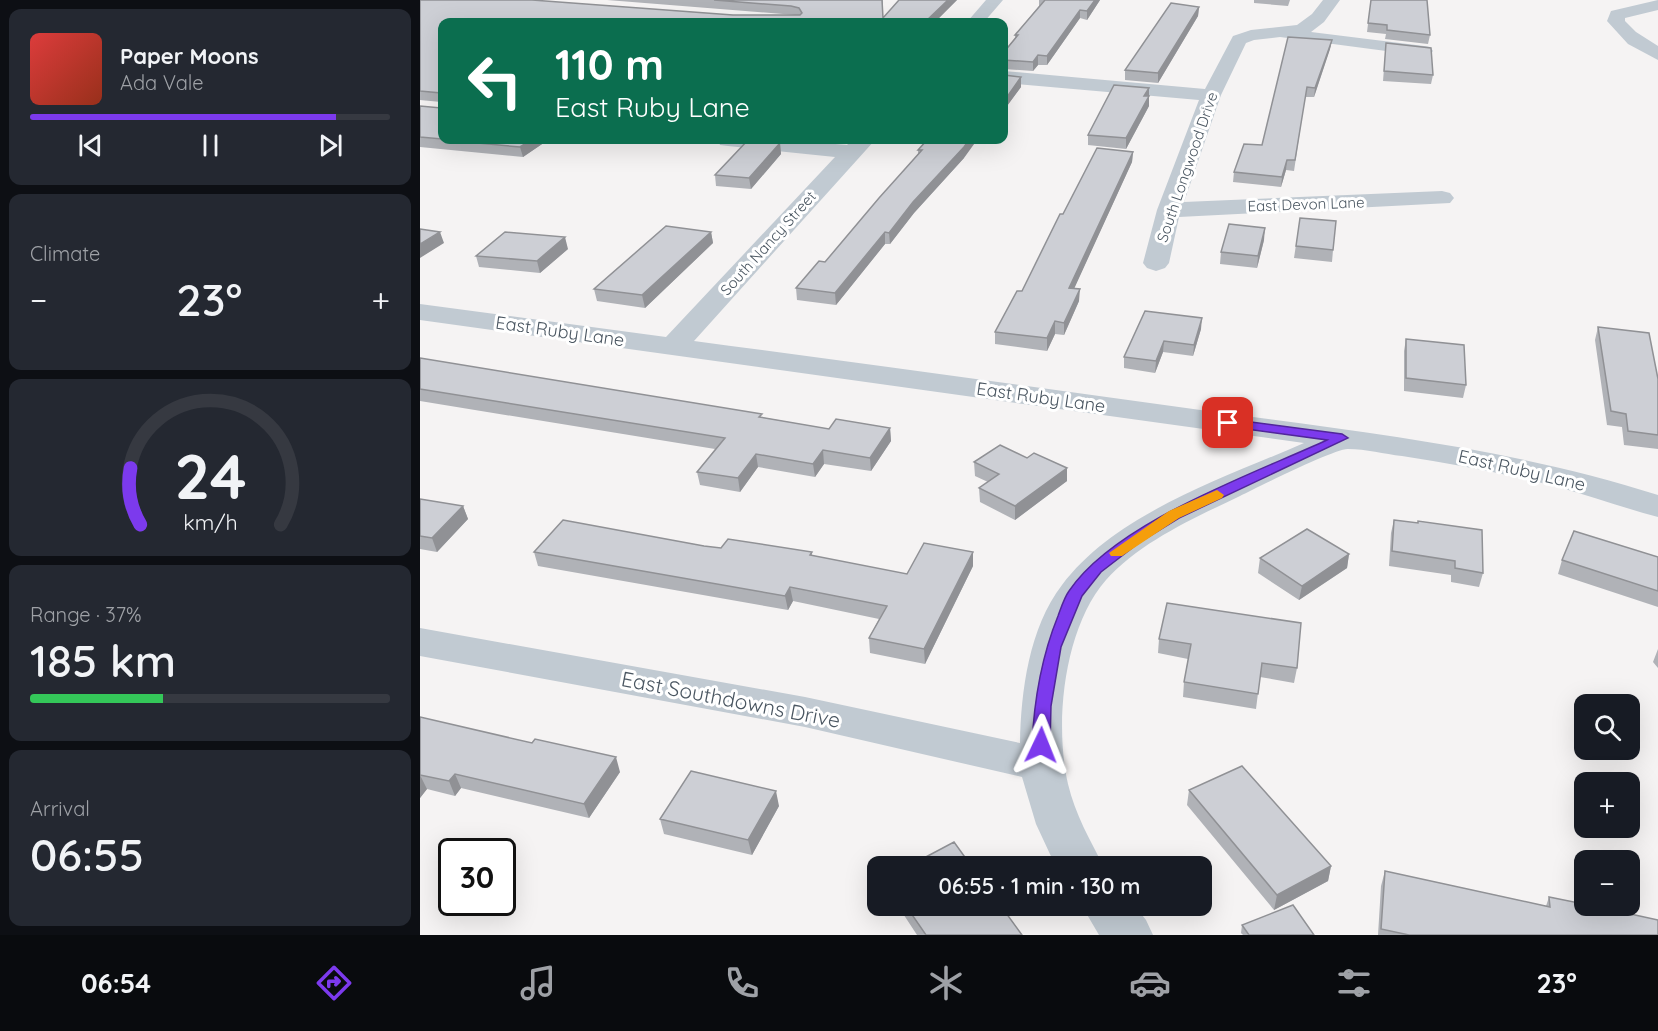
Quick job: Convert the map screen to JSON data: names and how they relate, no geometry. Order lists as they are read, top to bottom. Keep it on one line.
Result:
{"streets":{"street":["South Longwood Drive","East Devon Lane","South Nancy Street","East Ruby Lane","East Southdowns Drive"]},"crossings":[["South Longwood Drive","East Devon Lane"],["South Nancy Street","East Ruby Lane"]],"page":{"turn":["110 m","East Ruby Lane"],"song":["Paper Moons","Ada Vale"],"tile":["Climate",["Range · 37%","185 km"],["Arrival","06:55"]],"heat":["−","23°","+"],"map_buttons":["+","−"],"limit":"30","trip":"06:55 · 1 min · 130 m","tabs":["06:54","23°"],"gauge":["24","km/h"]}}
